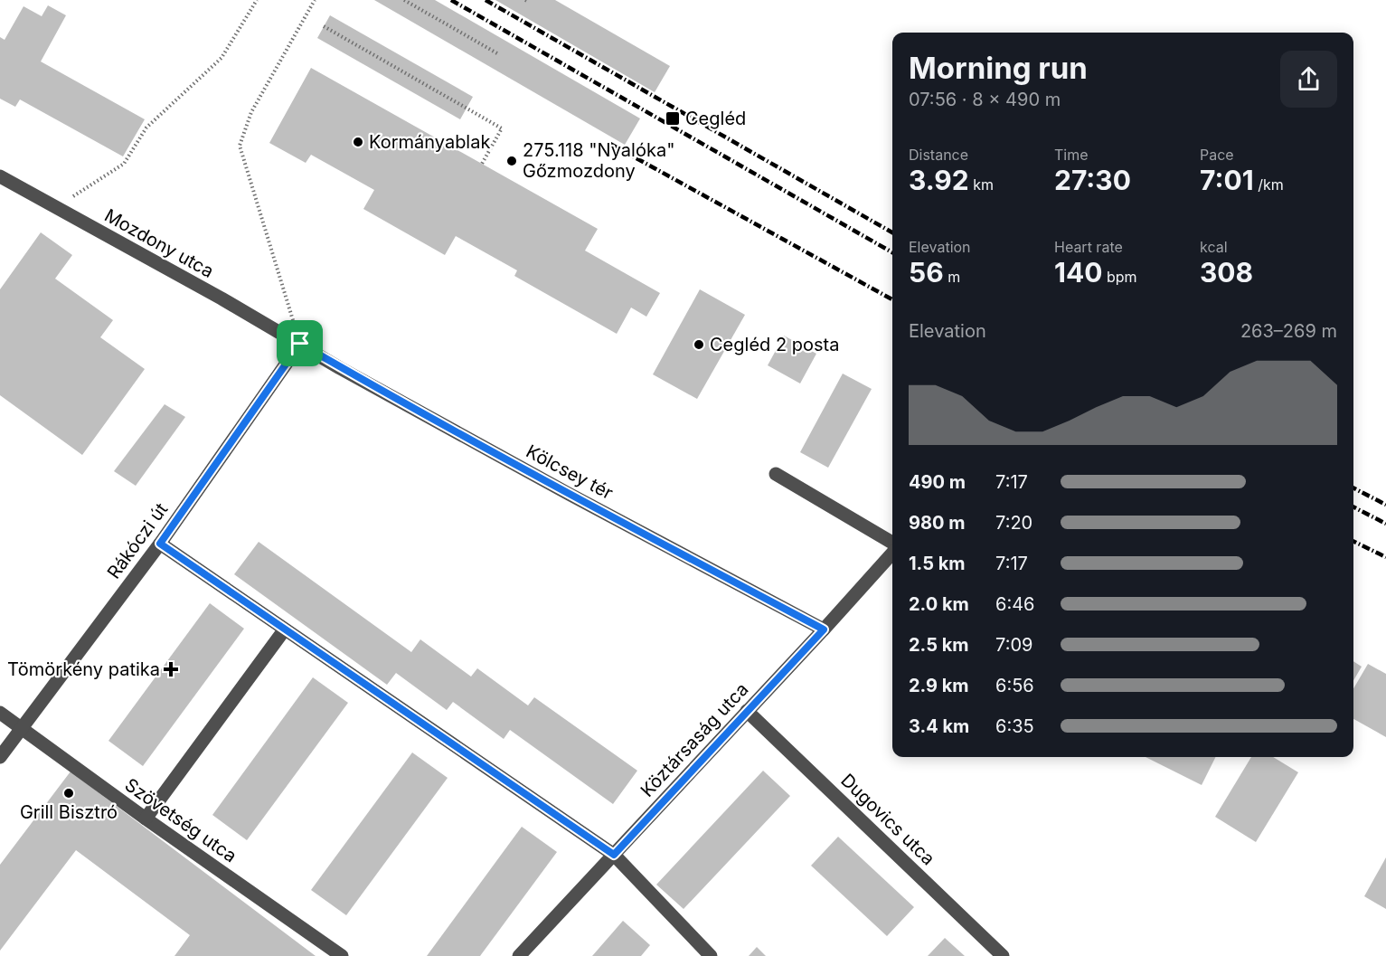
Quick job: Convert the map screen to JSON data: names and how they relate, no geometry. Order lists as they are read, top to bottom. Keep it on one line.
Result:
{"streets":{"street":["Mozdony utca","Kölcsey tér","Rákóczi út","Köztársaság utca","Dugovics utca","Szövetség utca"]},"crossings":[["Mozdony utca","Kölcsey tér"],["Mozdony utca","Rákóczi út"],["Kölcsey tér","Rákóczi út"],["Kölcsey tér","Köztársaság utca"],["Rákóczi út","Szövetség utca"],["Köztársaság utca","Dugovics utca"]],"places":{"transit":["Cegléd"],"other":["Kormányablak","275.118 \"Nyalóka\" Gőzmozdony","Cegléd 2 posta","Grill Bisztró"],"health":["Tömörkény patika"]},"page":{"heading":["Morning run","07:56 · 8 × 490 m"],"stats":[["Distance","3.92 km"],["Time","27:30"],["Pace","7:01 /km"],["Elevation","56 m"],["Heart rate","140 bpm"],["kcal","308"]],"chart":["Elevation","263–269 m"],"list":[{"name":"490 m","note":"7:17"},{"name":"980 m","note":"7:20"},{"name":"1.5 km","note":"7:17"},{"name":"2.0 km","note":"6:46"},{"name":"2.5 km","note":"7:09"},{"name":"2.9 km","note":"6:56"},{"name":"3.4 km","note":"6:35"}]}}
